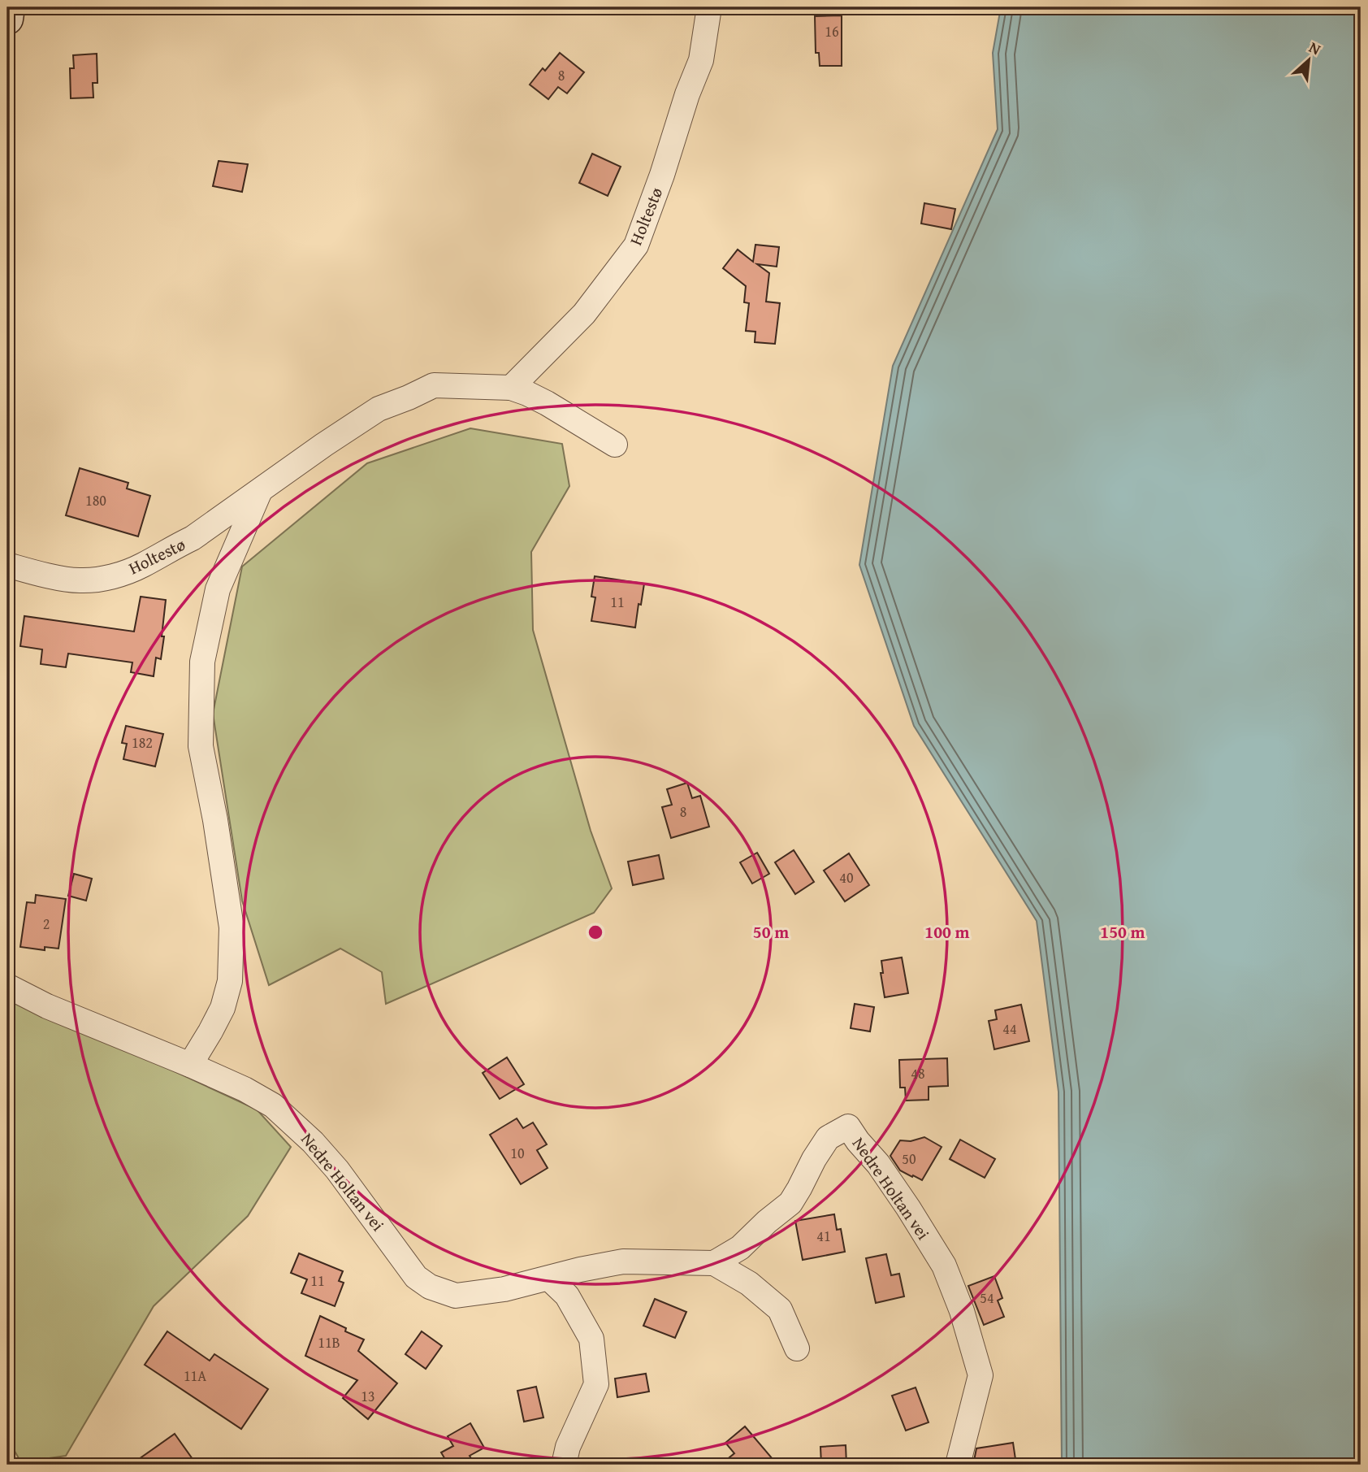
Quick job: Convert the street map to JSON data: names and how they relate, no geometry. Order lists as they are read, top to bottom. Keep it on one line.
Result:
{"streets":{"street":["Holtestø","Nedre Holtan vei"]},"house_numbers":["16","8","180","11","182","8","40","2","44","48","10","50","41","11","54","11B","11A","13"],"north":"top right","rings":["50 m","100 m","150 m"]}
